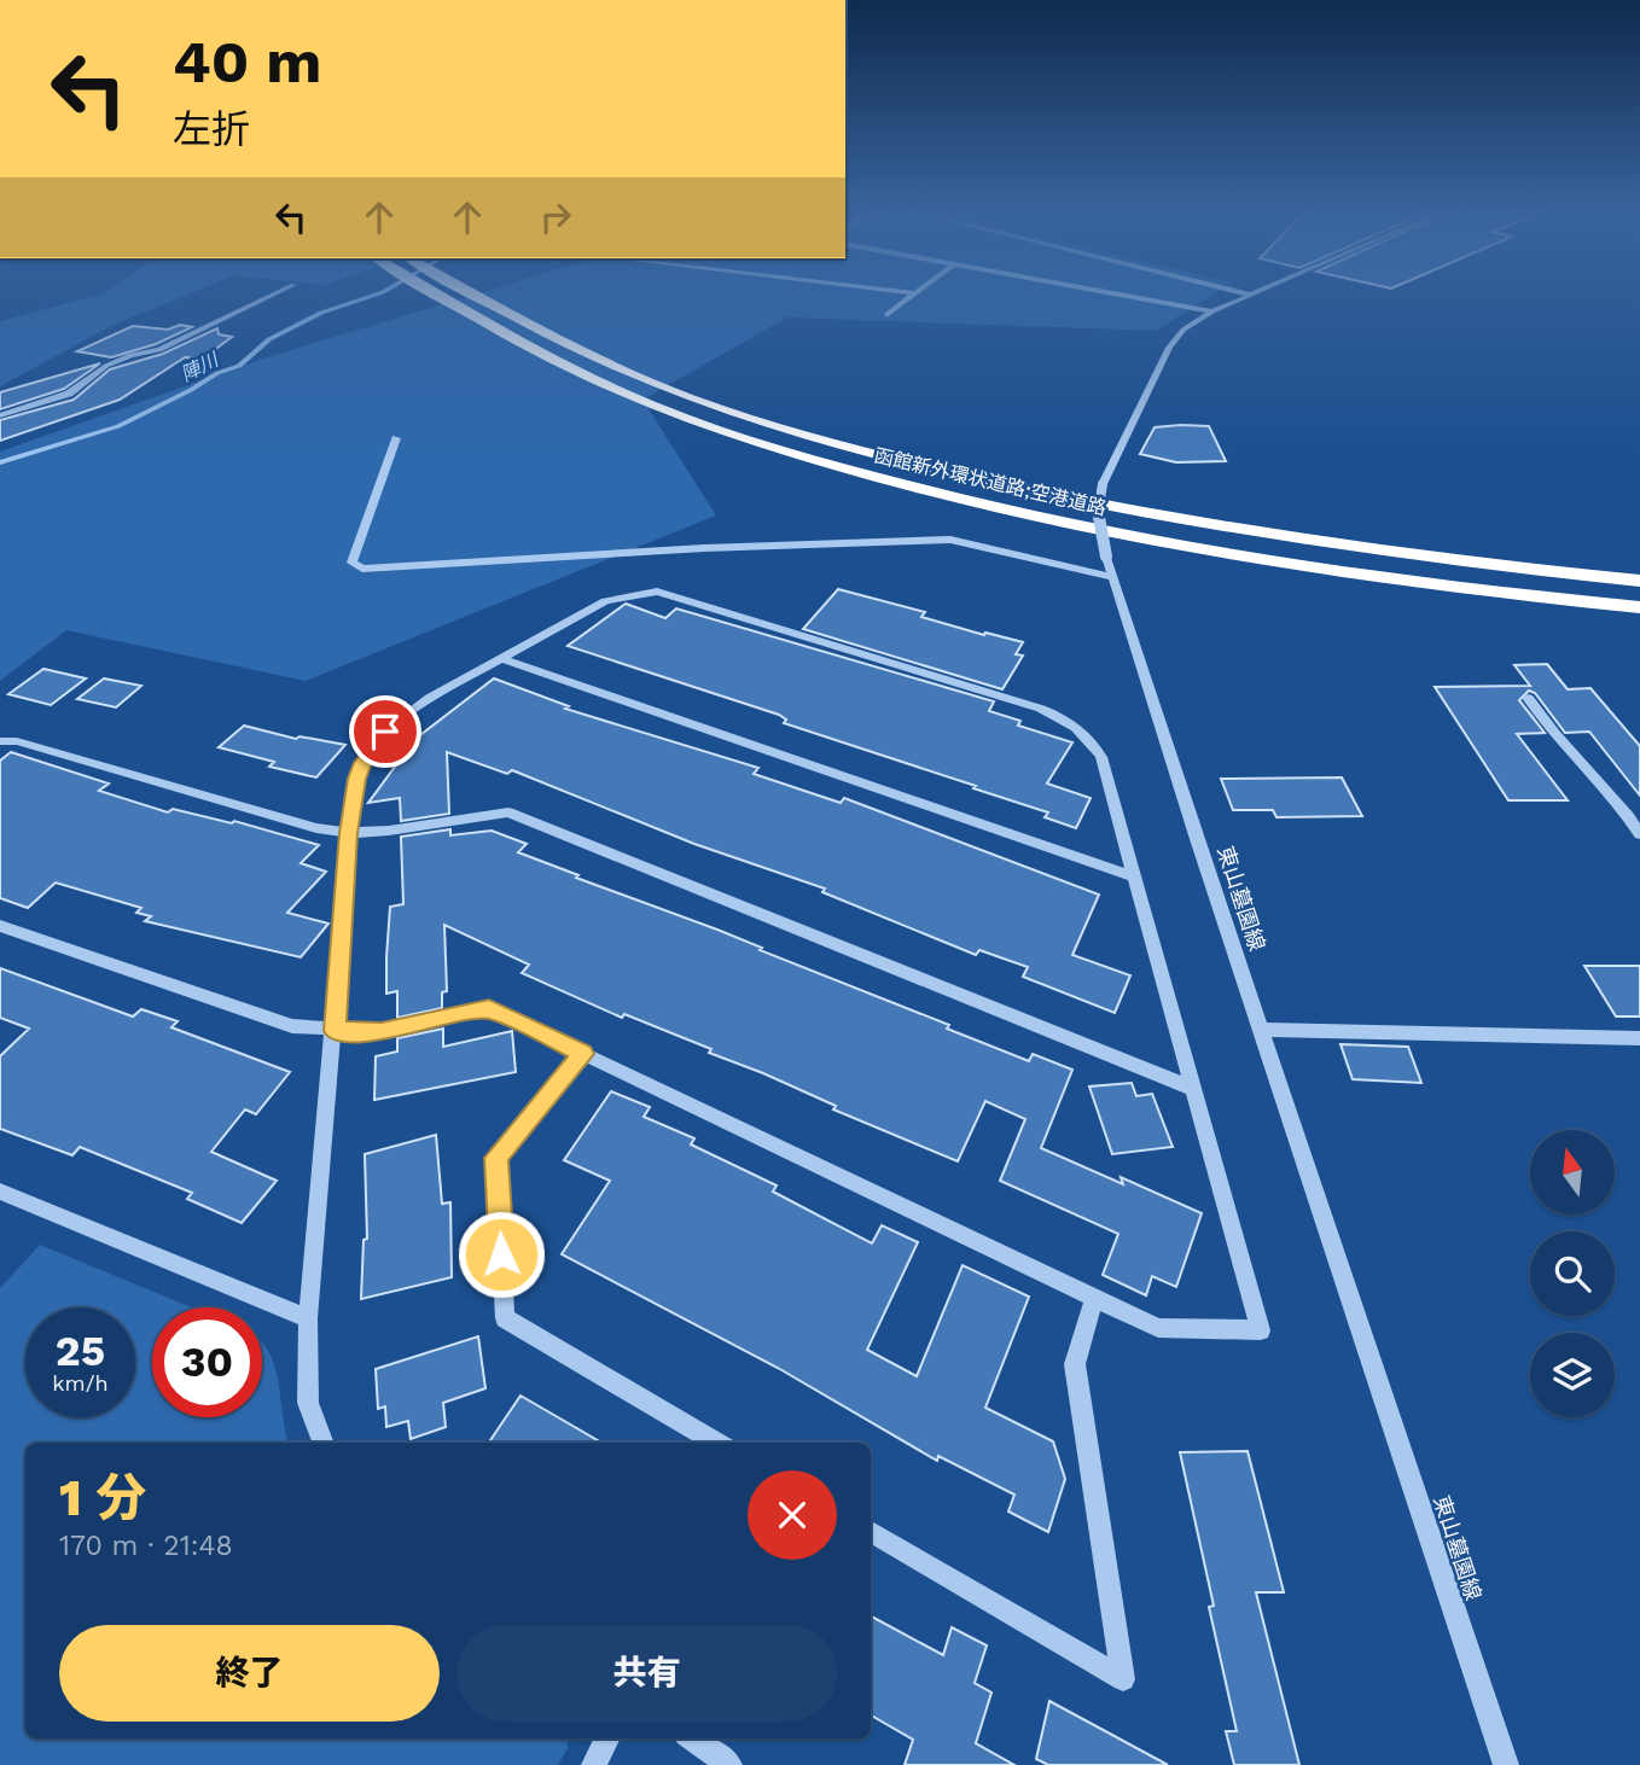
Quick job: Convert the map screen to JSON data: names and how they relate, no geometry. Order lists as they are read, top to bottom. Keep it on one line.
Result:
{"streets":{"highway":["函館新外環状道路;空港道路"],"street":["東山墓園線"]},"water":["陣川"],"north":"top","page":{"turn":["40 m","左折"],"speed":"25 km/h","limit":"30","heading":["1 分","170 m · 21:48"],"buttons":["終了","共有"]}}
